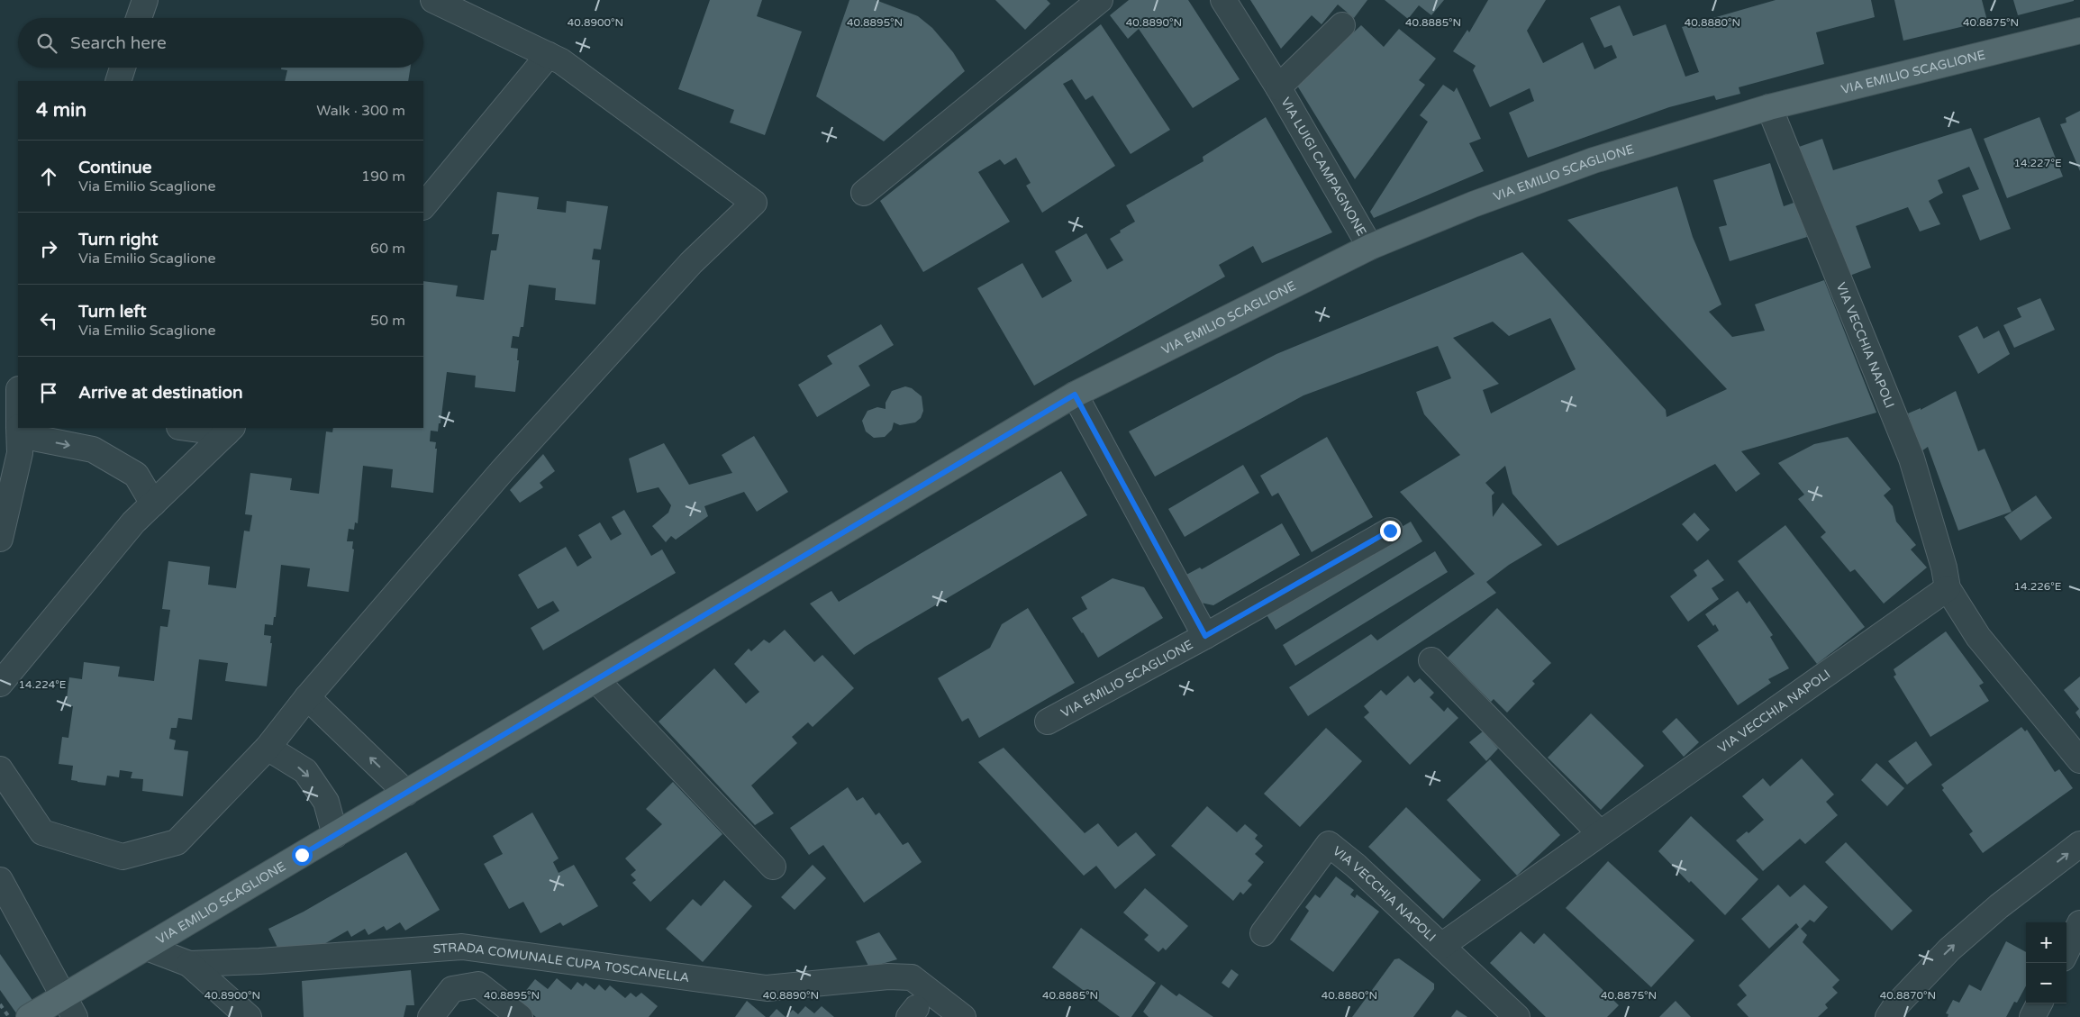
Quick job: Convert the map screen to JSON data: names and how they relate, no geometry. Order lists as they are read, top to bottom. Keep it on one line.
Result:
{"streets":{"main road":["VIA EMILIO SCAGLIONE"],"street":["VIA LUIGI CAMPAGNONE","VIA VECCHIA NAPOLI","STRADA COMUNALE CUPA TOSCANELLA"]},"crossings":[["VIA EMILIO SCAGLIONE","VIA LUIGI CAMPAGNONE"],["VIA EMILIO SCAGLIONE","VIA VECCHIA NAPOLI"],["VIA EMILIO SCAGLIONE","STRADA COMUNALE CUPA TOSCANELLA"]],"page":{"search":"Search here","heading":["4 min","Walk · 300 m"],"list":[["Continue","Via Emilio Scaglione","190 m"],["Turn right","Via Emilio Scaglione","60 m"],["Turn left","Via Emilio Scaglione","50 m"],"Arrive at destination"],"map_buttons":["+","−"]},"coordinates":["40.8900°N","40.8895°N","40.8890°N","40.8885°N","40.8880°N","40.8875°N","14.227°E","14.226°E","14.224°E","40.8870°N"]}
